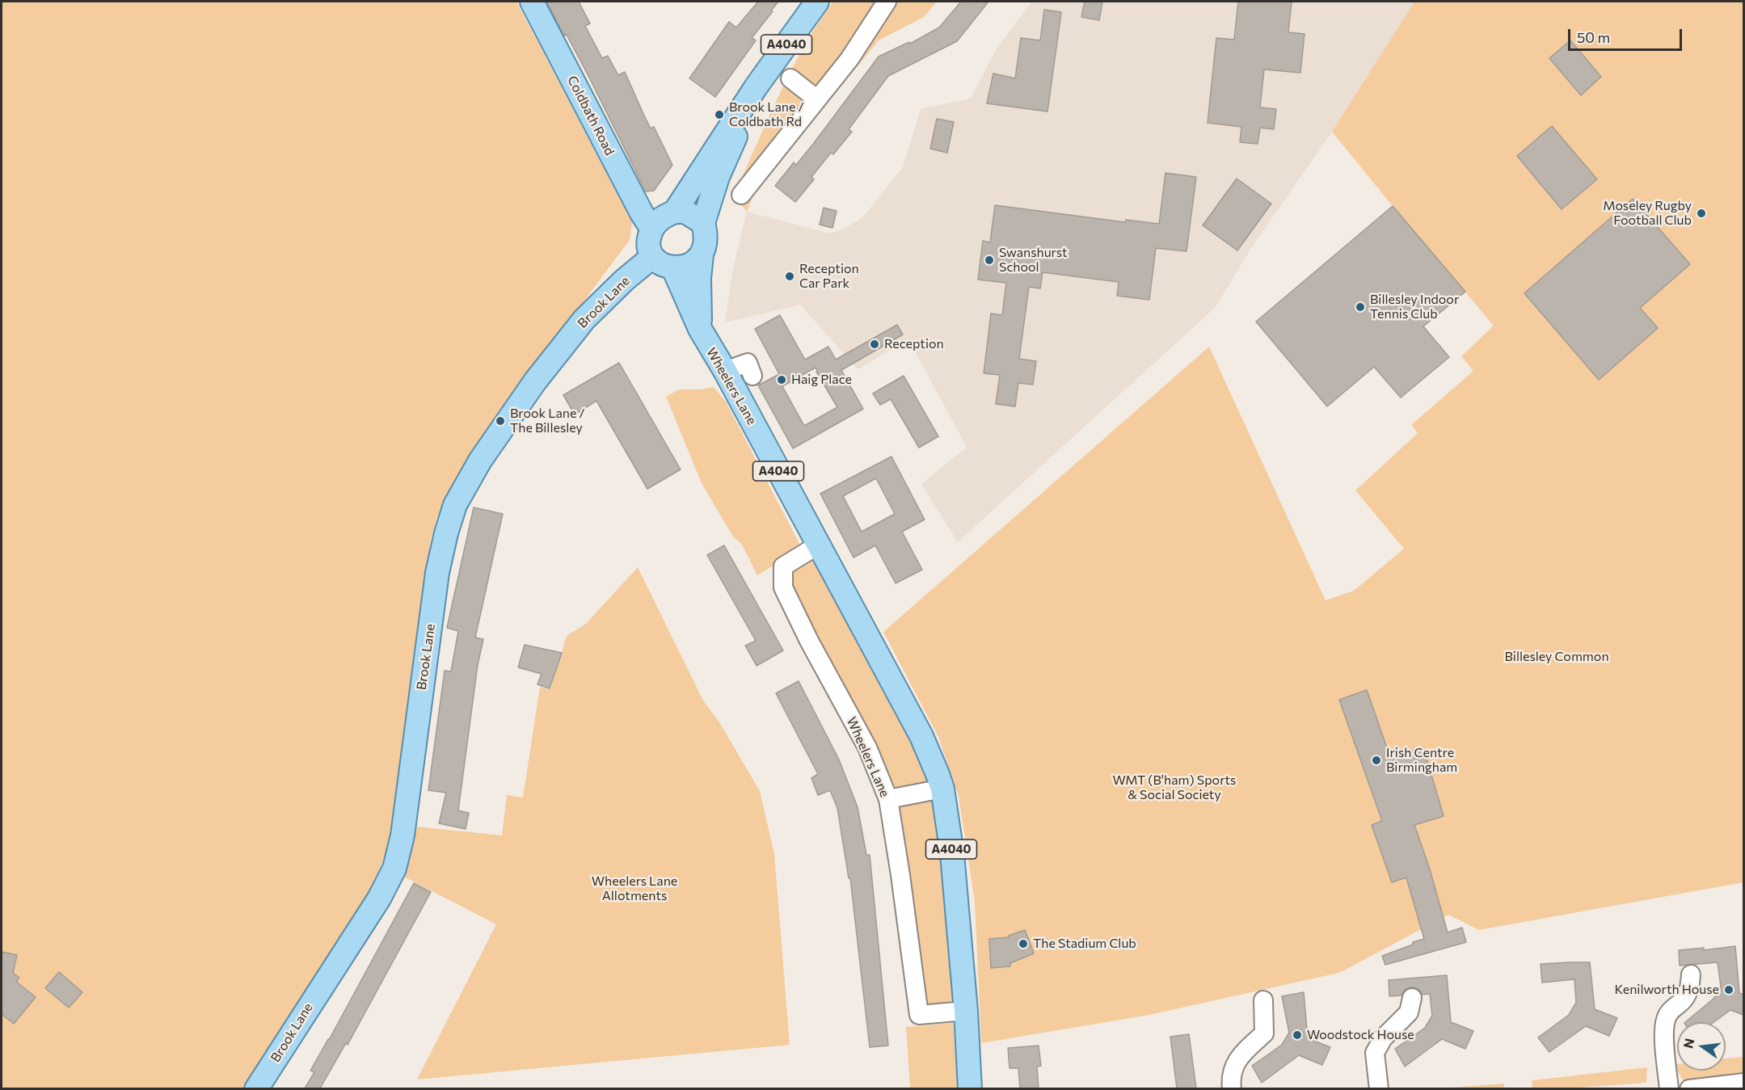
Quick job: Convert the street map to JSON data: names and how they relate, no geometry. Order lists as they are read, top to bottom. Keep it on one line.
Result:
{"streets":{"main road":["A4040","Coldbath Road","Brook Lane","Wheelers Lane"]},"crossings":[["A4040","Coldbath Road"],["A4040","Brook Lane"],["A4040","Wheelers Lane"],["Coldbath Road","Brook Lane"],["Coldbath Road","Wheelers Lane"],["Brook Lane","Wheelers Lane"]],"parks":["Billesley Common","WMT (B'ham) Sports & Social Society","Wheelers Lane Allotments"],"places":["Brook Lane / Coldbath Rd","Moseley Rugby Football Club","Swanshurst School","Reception Car Park","Billesley Indoor Tennis Club","Reception","Haig Place","Brook Lane / The Billesley","Irish Centre Birmingham","The Stadium Club","Kenilworth House","Woodstock House"],"scale_bar":"50 m","north":"left"}
